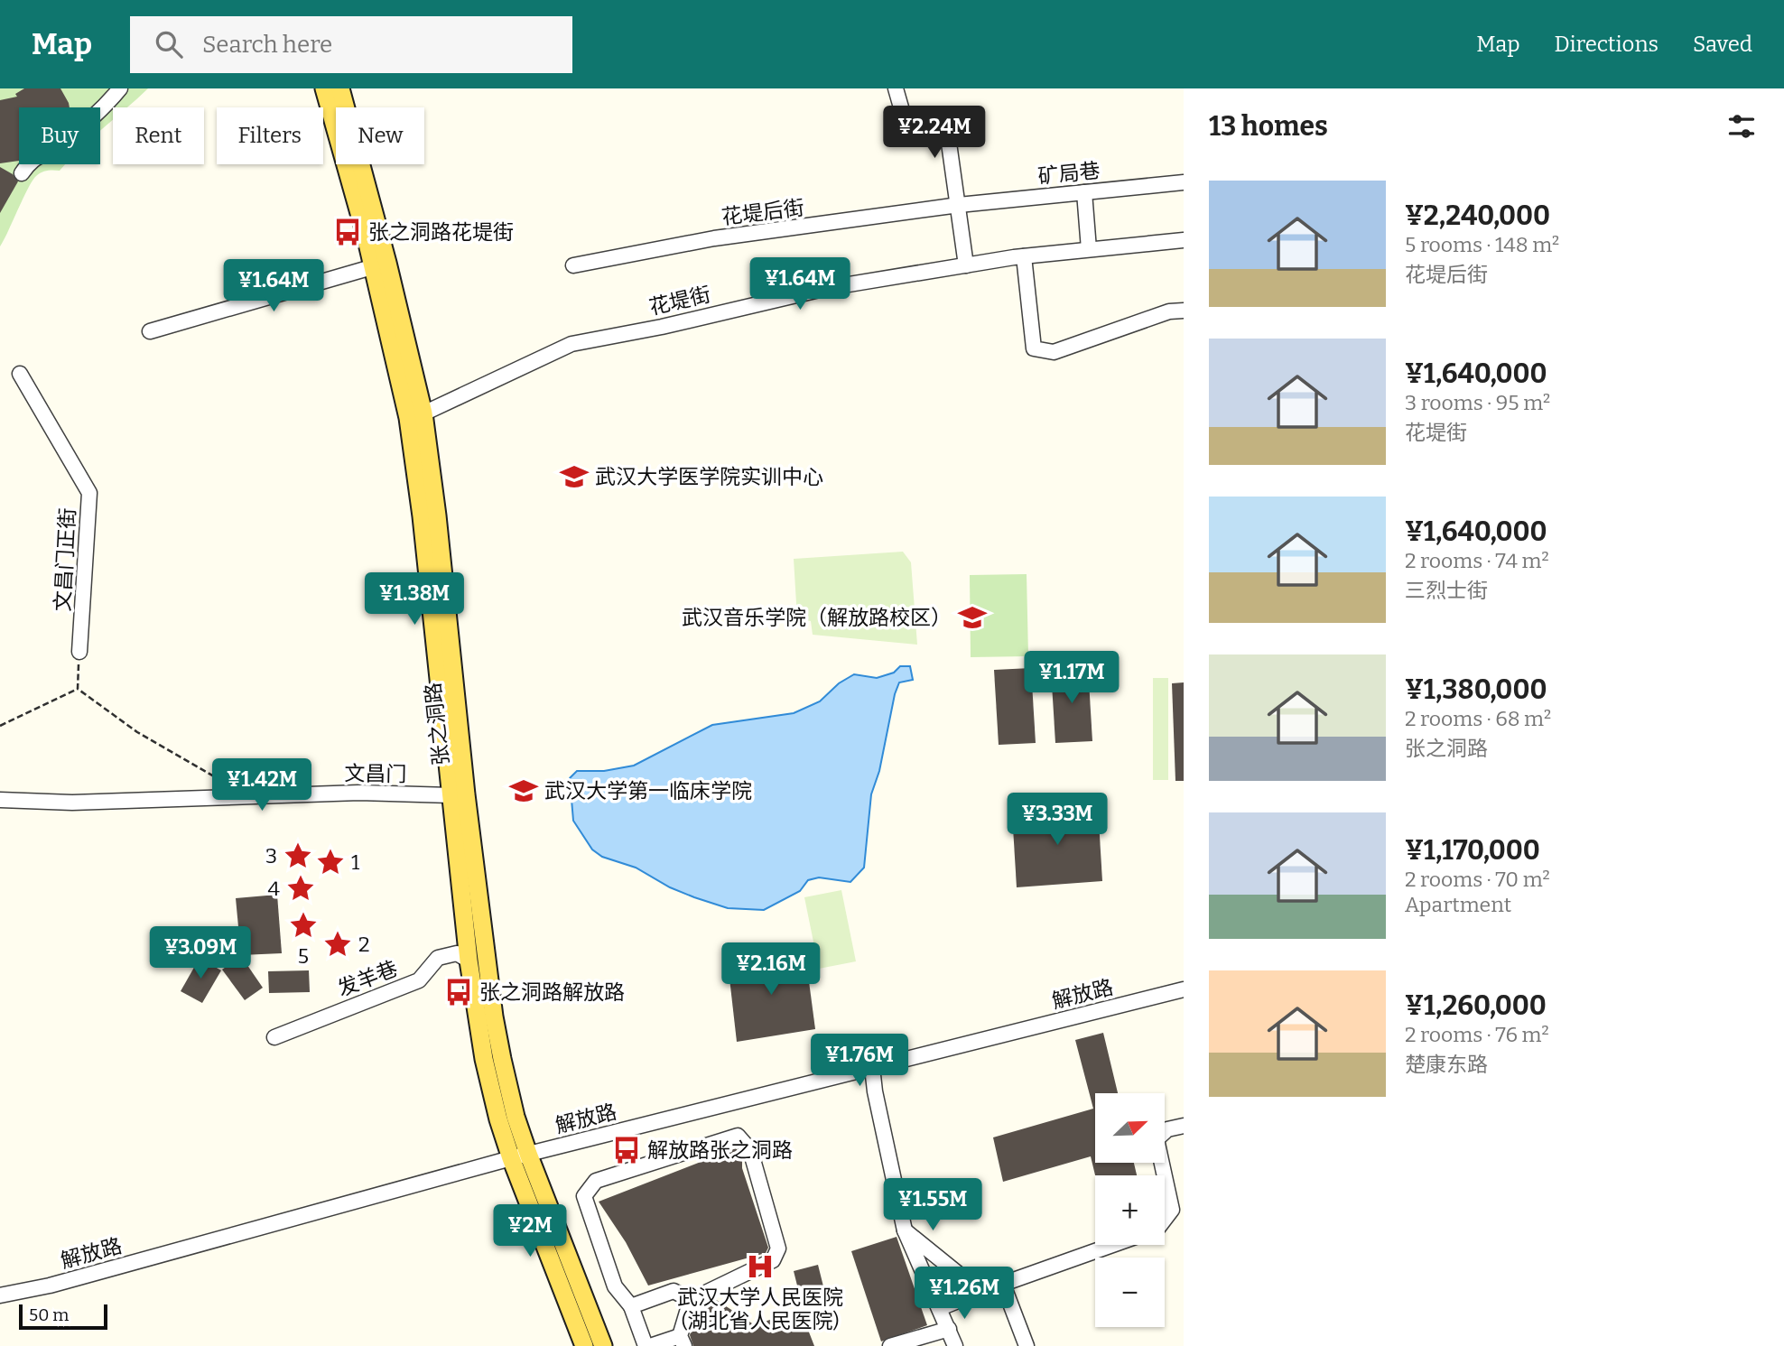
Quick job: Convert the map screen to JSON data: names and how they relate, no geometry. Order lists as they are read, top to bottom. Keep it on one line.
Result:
{"streets":{"main road":["张之洞路"],"street":["矿局巷","花堤后街","花堤街","文昌门正街","文昌门","发羊巷","解放路"]},"crossings":[["矿局巷","花堤后街"],["花堤街","张之洞路"],["张之洞路","文昌门"],["张之洞路","发羊巷"],["张之洞路","解放路"]],"places":{"bus stop":["张之洞路花堤街","张之洞路解放路","解放路张之洞路"],"school or university":["武汉大学医学院实训中心","武汉音乐学院（解放路校区）","武汉大学第一临床学院"],"place":["3","1","4","5","2"],"hospital":["武汉大学人民医院 (湖北省人民医院)"]},"scale_bar":"50 m","north":"top right","page":{"header":"Map","search":"Search here","nav":["Map","Directions","Saved"],"heading":"13 homes","price":["¥2.24M","¥1.64M","¥1.64M","¥1.38M","¥1.17M","¥1.42M","¥3.33M","¥3.09M","¥2.16M","¥1.76M","¥1.55M","¥2M","¥1.26M"],"chip":["Buy","Rent","Filters","New"],"list":[{"name":"¥2,240,000","note":"5 rooms · 148 m² · 花堤后街"},{"name":"¥1,640,000","note":"3 rooms · 95 m² · 花堤街"},{"name":"¥1,640,000","note":"2 rooms · 74 m² · 三烈士街"},{"name":"¥1,380,000","note":"2 rooms · 68 m² · 张之洞路"},{"name":"¥1,170,000","note":"2 rooms · 70 m² · Apartment"},{"name":"¥1,260,000","note":"2 rooms · 76 m² · 楚康东路"}],"map_buttons":["+","−"],"scale":"50 m"}}
